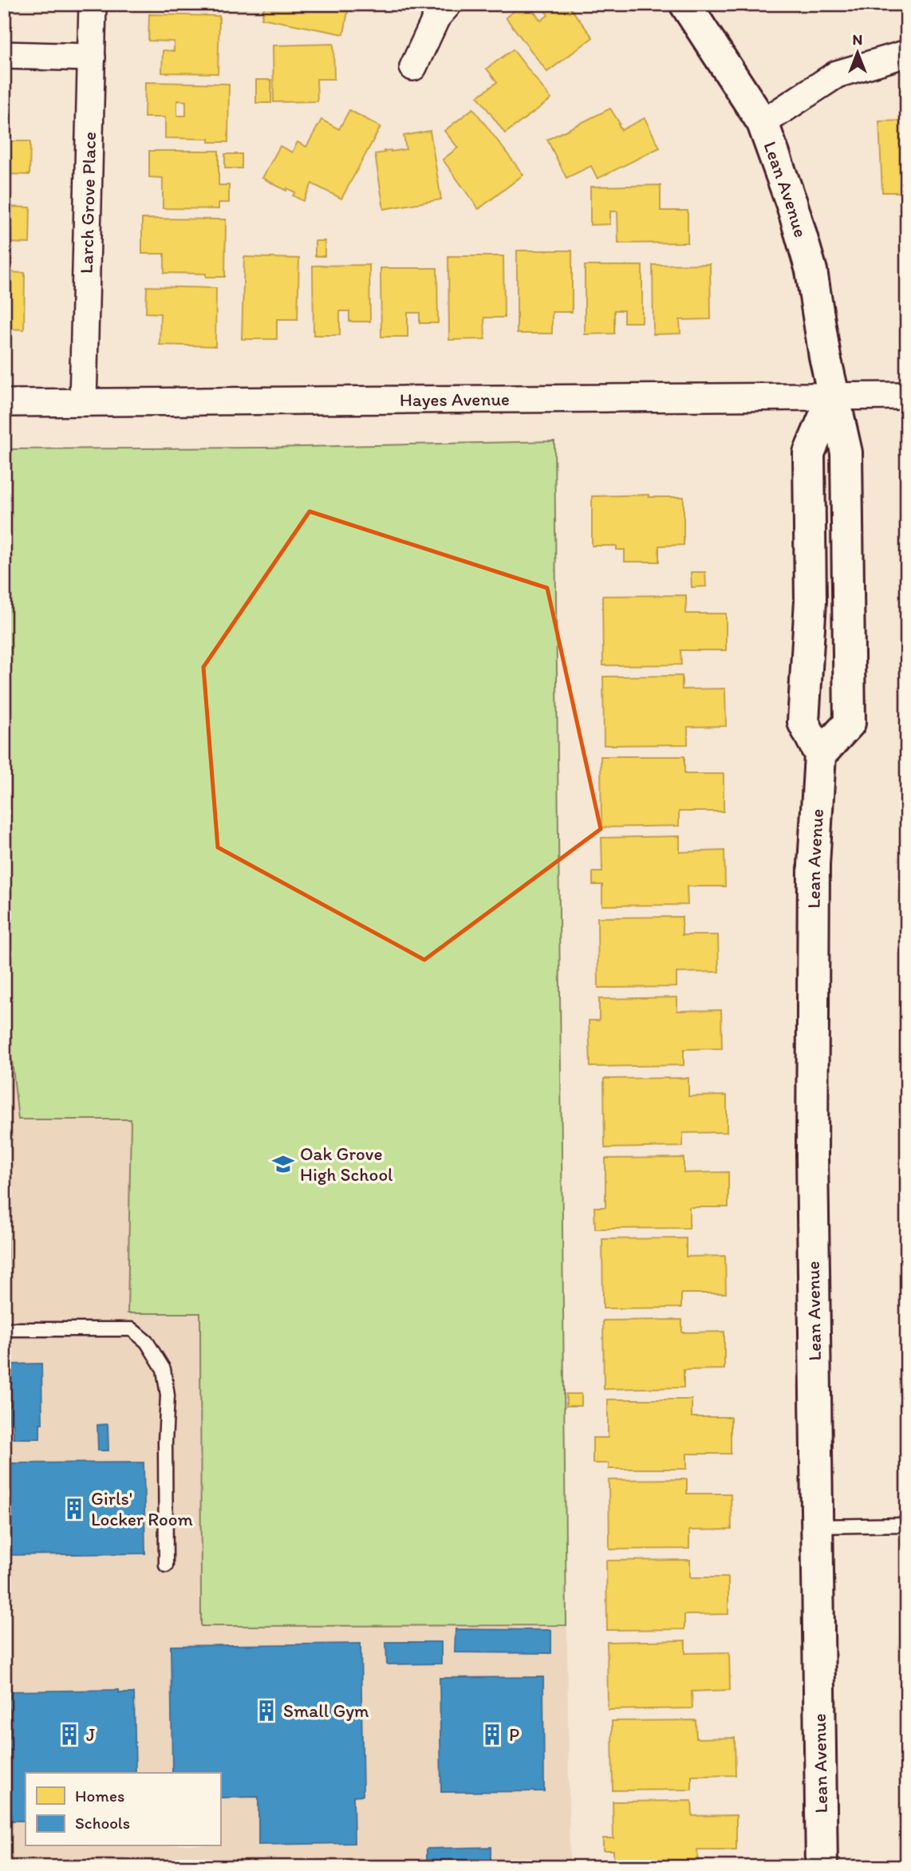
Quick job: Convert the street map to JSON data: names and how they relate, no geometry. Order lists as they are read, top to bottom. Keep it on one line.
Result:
{"streets":{"street":["Lean Avenue","Larch Grove Place","Hayes Avenue"]},"crossings":[["Lean Avenue","Hayes Avenue"],["Larch Grove Place","Hayes Avenue"]],"places":{"school or university":["Oak Grove High School"],"building":["Girls' Locker Room","Small Gym","J","P"]},"legend":["Homes","Schools"],"north":"top"}
